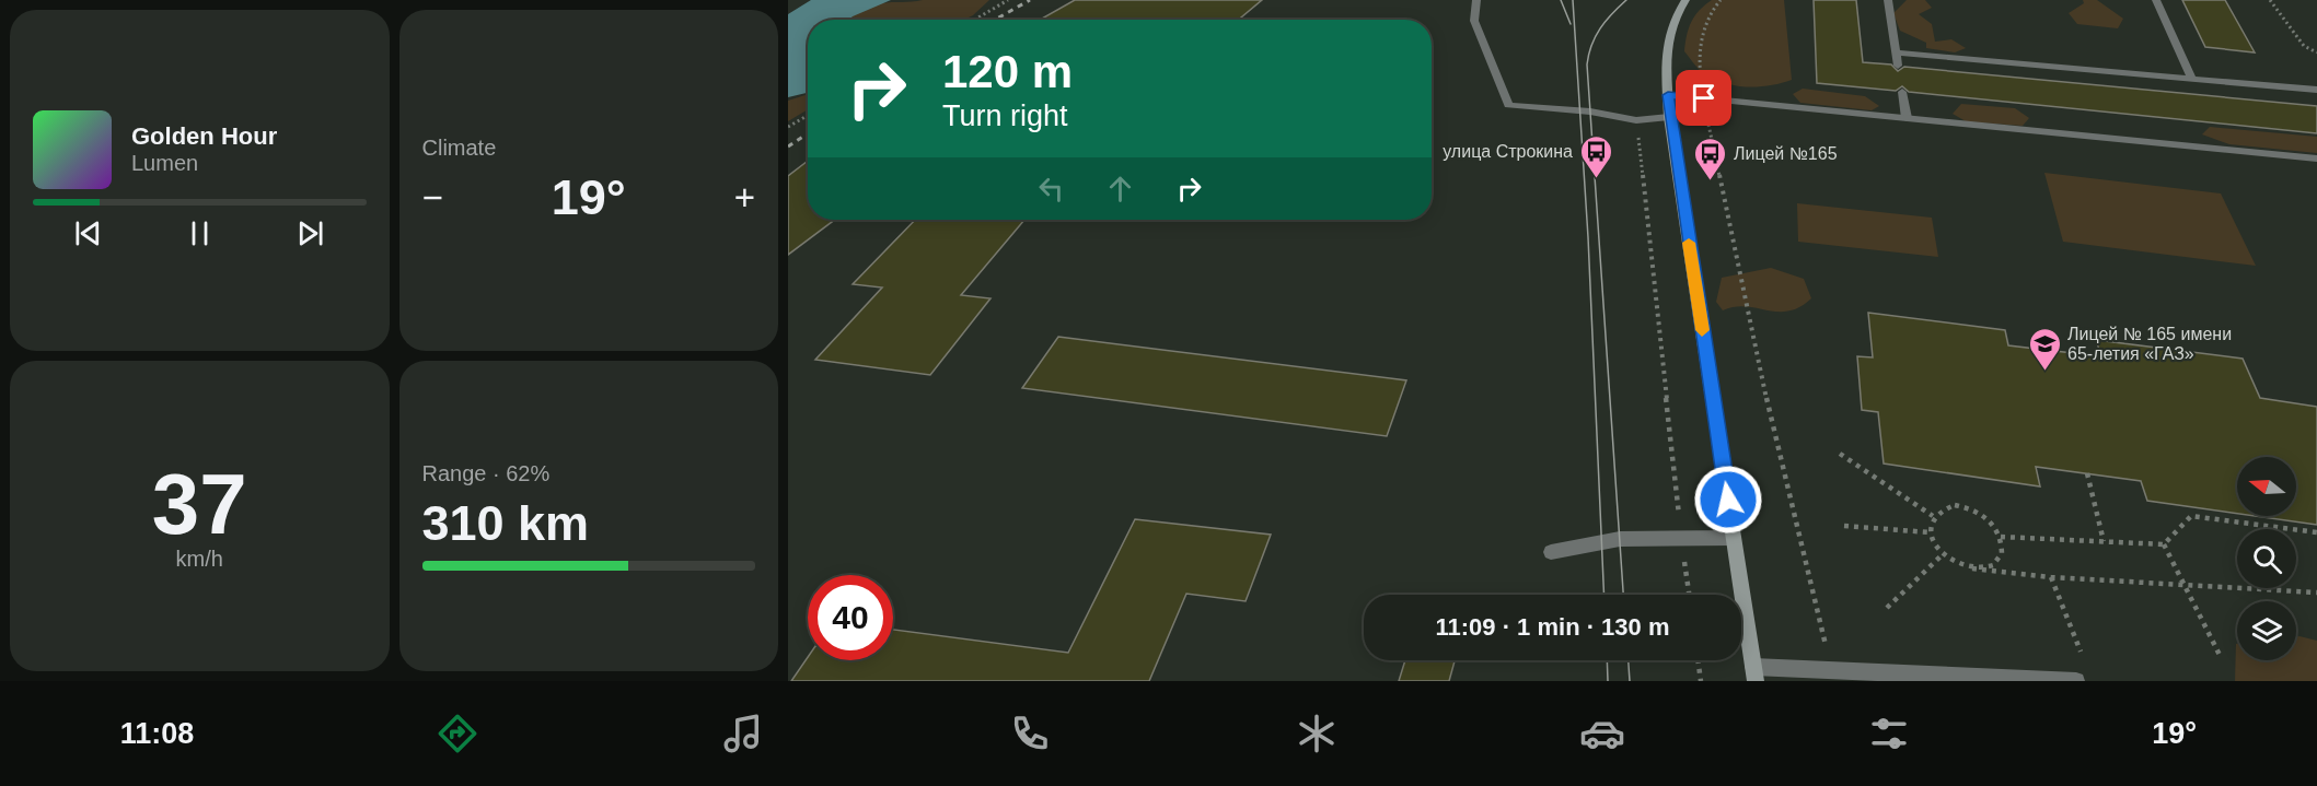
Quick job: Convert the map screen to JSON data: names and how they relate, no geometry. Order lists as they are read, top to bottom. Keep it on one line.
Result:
{"places":{"bus stop":["улица Строкина","Лицей №165"],"school or university":["Лицей № 165 имени 65-летия «ГАЗ»"]},"north":"left","page":{"tile":["Climate",["37","km/h"],["Range · 62%","310 km"]],"turn":["120 m","Turn right"],"song":["Golden Hour","Lumen"],"heat":["−","19°","+"],"limit":"40","trip":"11:09 · 1 min · 130 m","tabs":["11:08","19°"]}}
